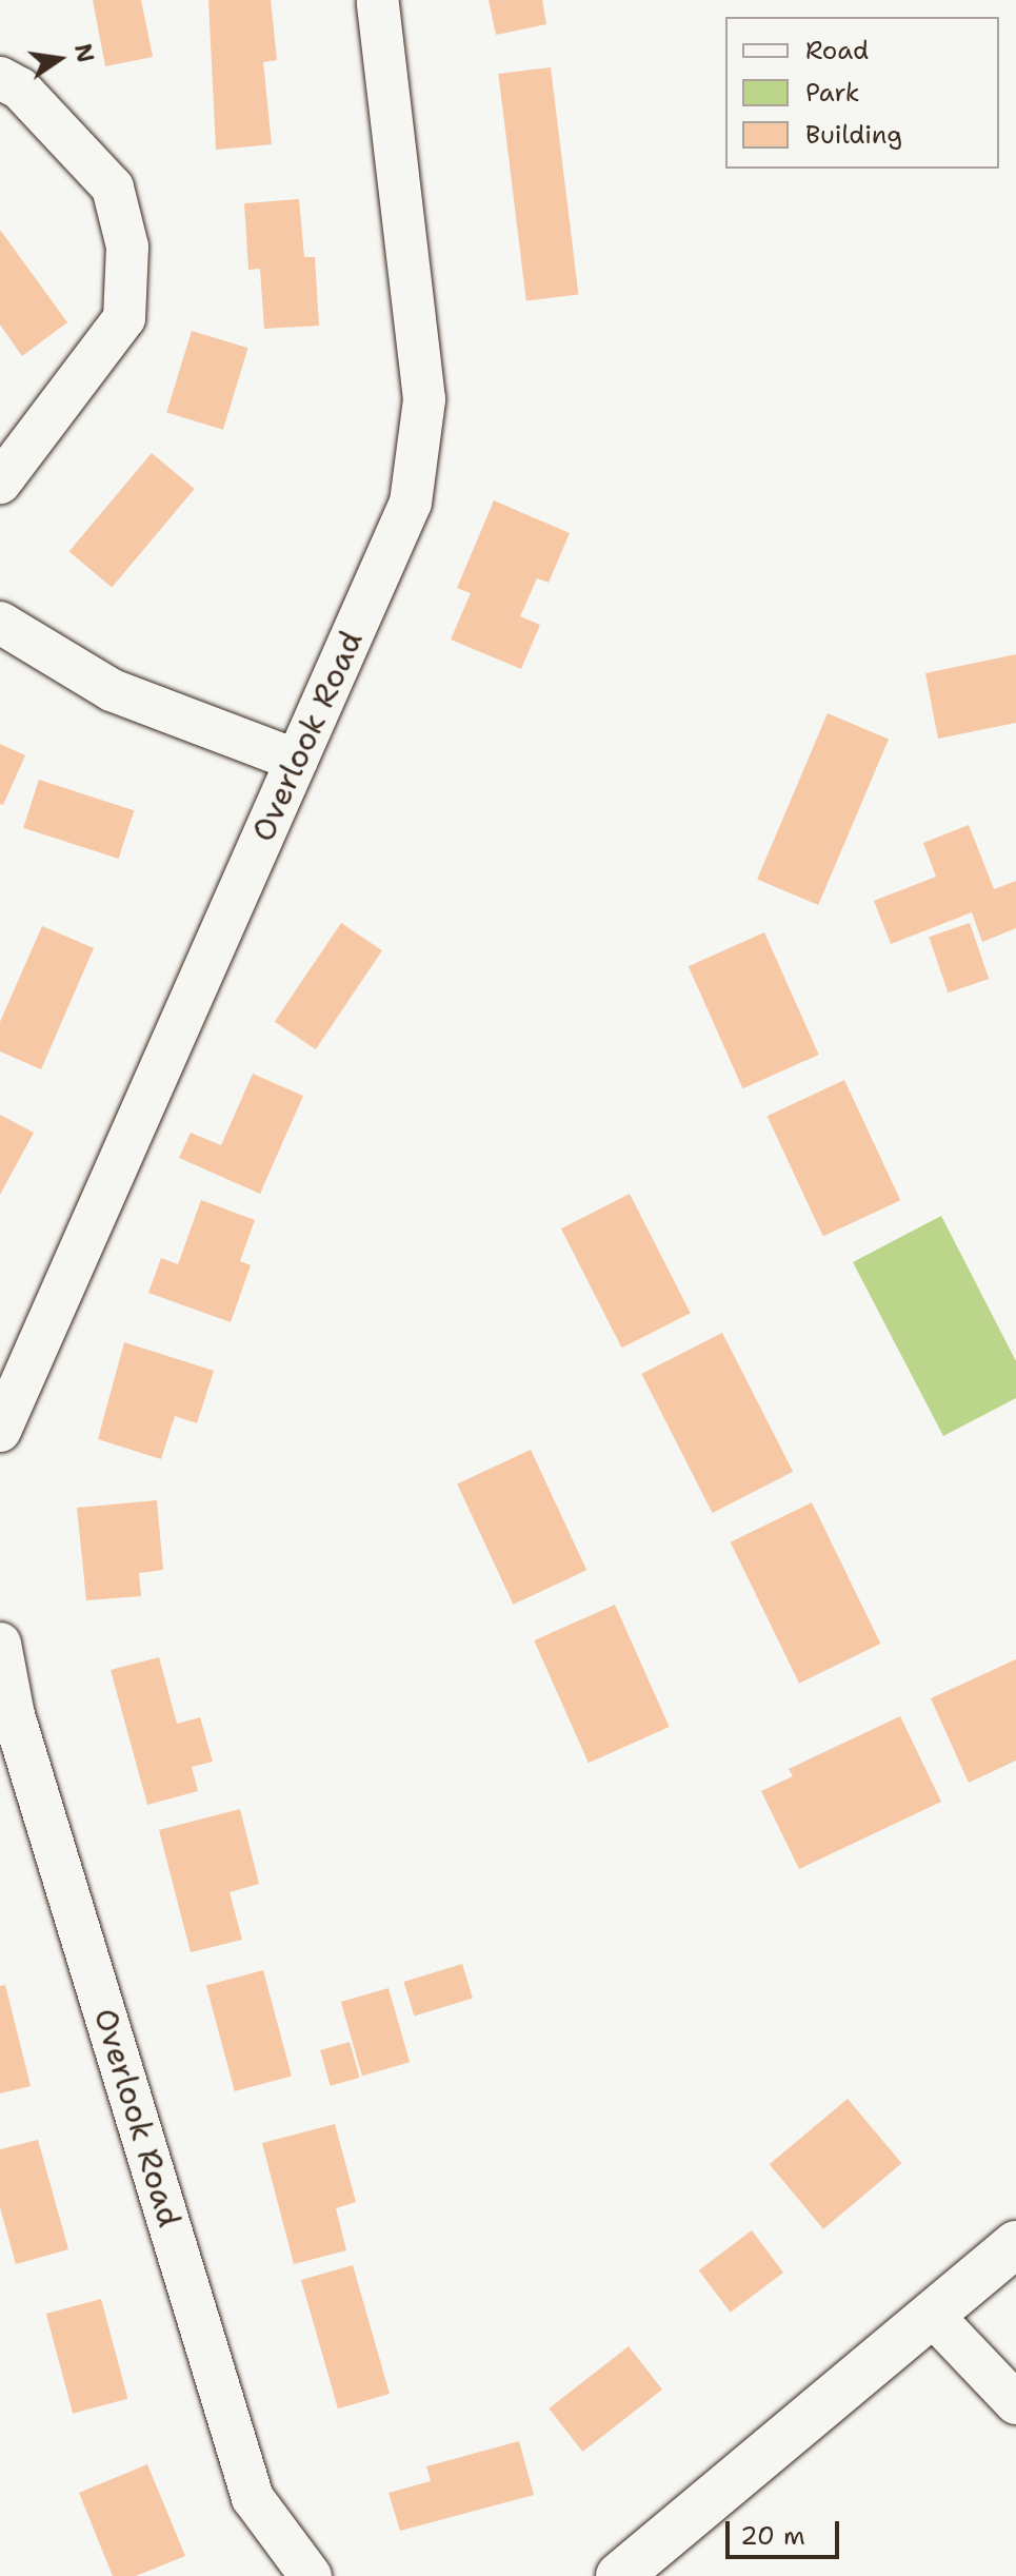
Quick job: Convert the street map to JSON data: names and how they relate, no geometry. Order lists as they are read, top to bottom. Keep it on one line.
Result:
{"streets":{"street":["Overlook Road"]},"legend":["Road","Park","Building"],"scale_bar":"20 m","north":"right"}
